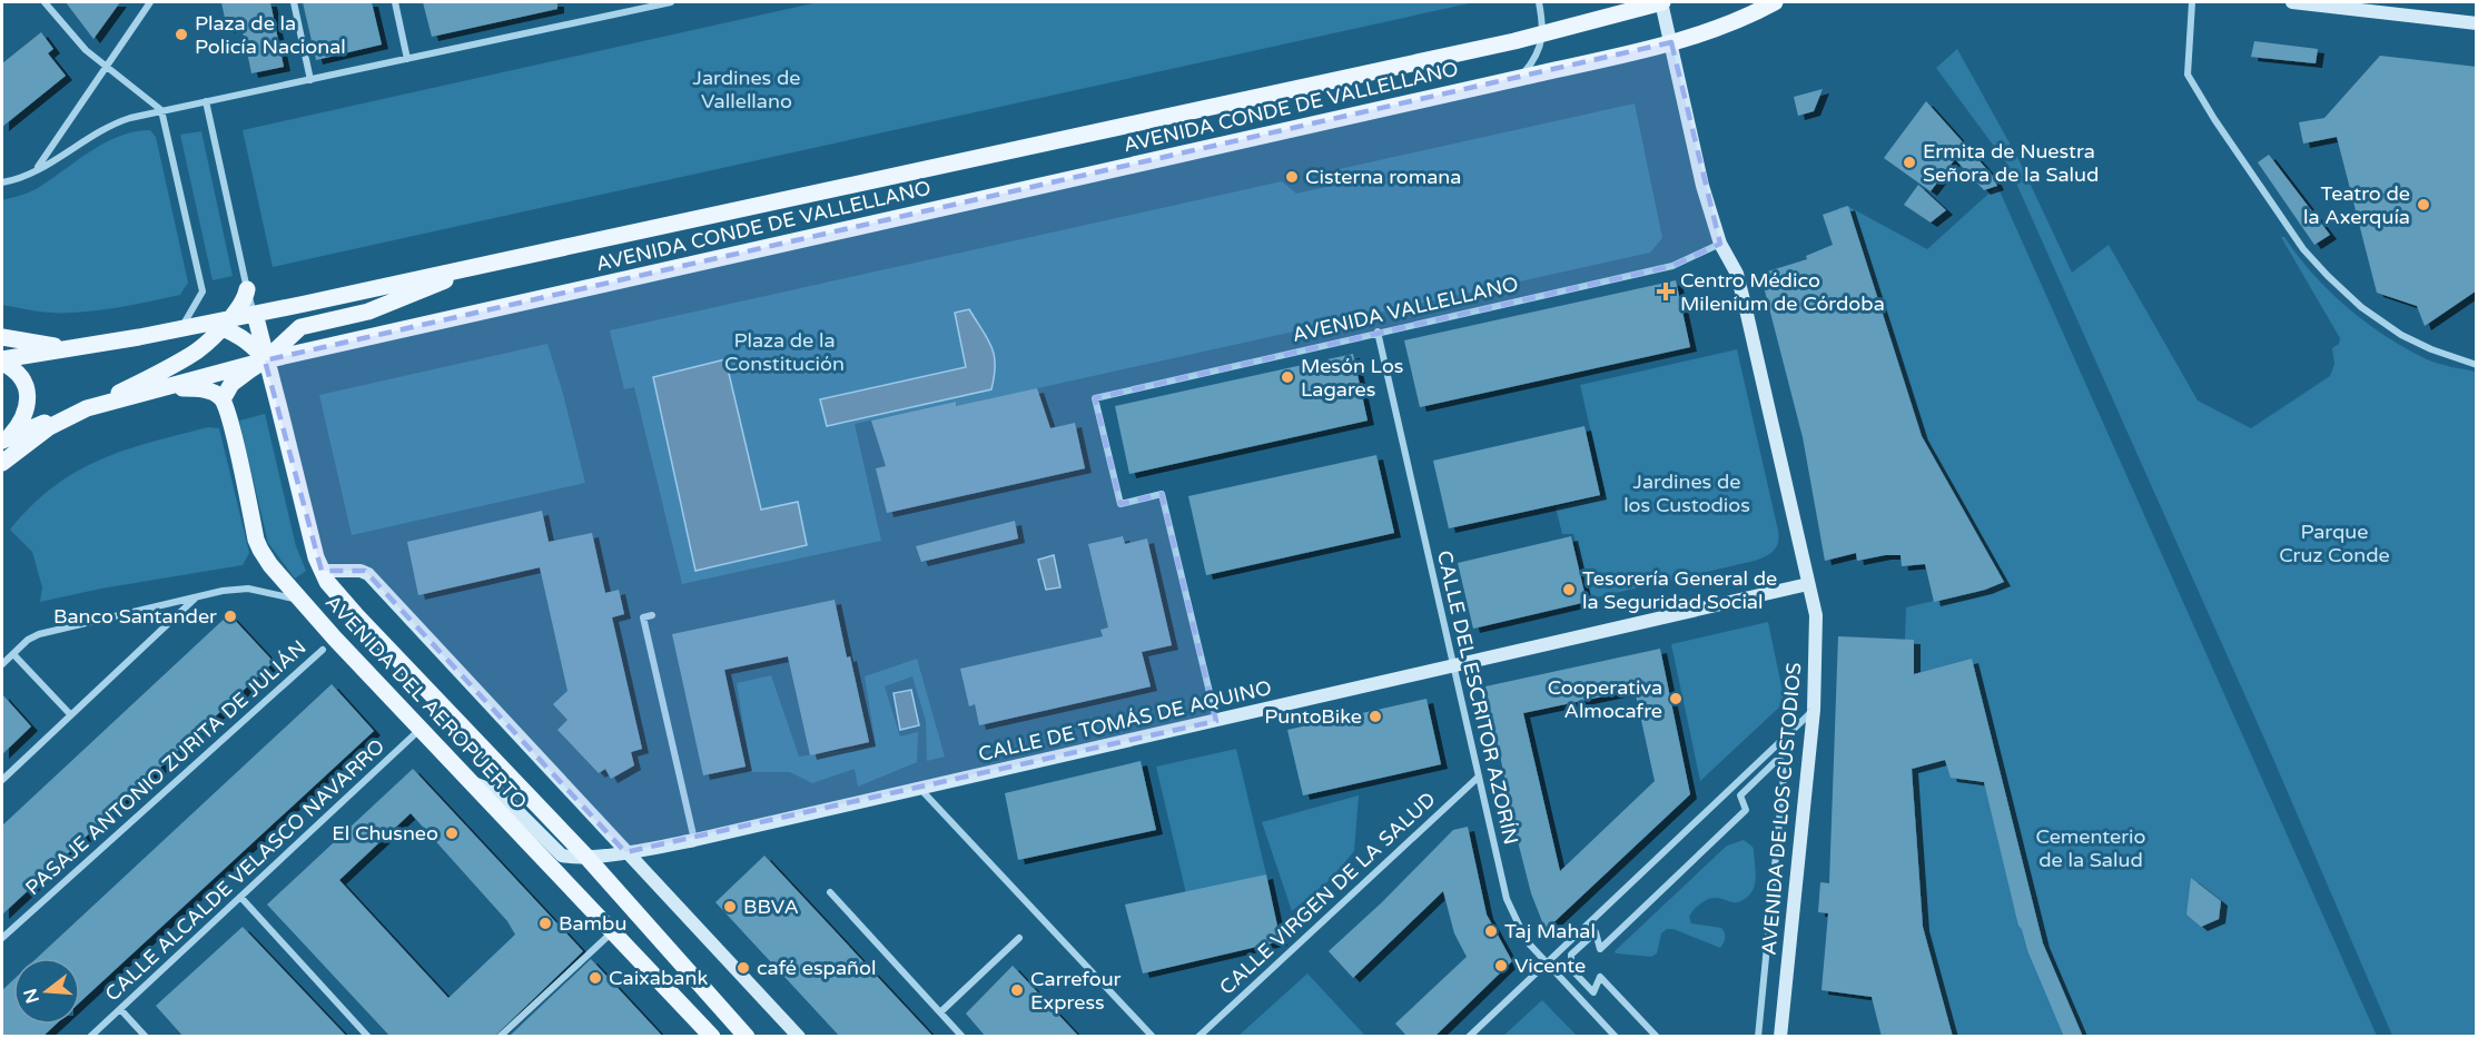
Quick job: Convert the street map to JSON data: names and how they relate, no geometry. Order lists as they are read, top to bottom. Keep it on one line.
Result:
{"streets":{"main road":["AVENIDA CONDE DE VALLELLANO","AVENIDA DEL AEROPUERTO"],"street":["AVENIDA VALLELLANO","CALLE DEL ESCRITOR AZORÍN","CALLE DE TOMÁS DE AQUINO","PASAJE ANTONIO ZURITA DE JULIÁN","AVENIDA DE LOS CUSTODIOS","CALLE ALCALDE VELASCO NAVARRO","CALLE VIRGEN DE LA SALUD"]},"crossings":[["AVENIDA CONDE DE VALLELLANO","AVENIDA DEL AEROPUERTO"],["AVENIDA CONDE DE VALLELLANO","AVENIDA DE LOS CUSTODIOS"],["AVENIDA VALLELLANO","CALLE DEL ESCRITOR AZORÍN"],["AVENIDA VALLELLANO","CALLE DE TOMÁS DE AQUINO"],["AVENIDA VALLELLANO","AVENIDA DE LOS CUSTODIOS"],["CALLE DEL ESCRITOR AZORÍN","CALLE DE TOMÁS DE AQUINO"],["CALLE DEL ESCRITOR AZORÍN","CALLE VIRGEN DE LA SALUD"],["AVENIDA DEL AEROPUERTO","CALLE DE TOMÁS DE AQUINO"],["AVENIDA DEL AEROPUERTO","CALLE ALCALDE VELASCO NAVARRO"],["CALLE DE TOMÁS DE AQUINO","AVENIDA DE LOS CUSTODIOS"]],"parks":["Jardines de Vallellano","Plaza de la Constitución","Jardines de los Custodios","Parque Cruz Conde","Cementerio de la Salud"],"places":{"other":["Plaza de la Policía Nacional","Ermita de Nuestra Señora de la Salud","Cisterna romana","Teatro de la Axerquía","Mesón Los Lagares","Tesorería General de la Seguridad Social","Banco Santander","Cooperativa Almocafre","PuntoBike","El Chusneo","BBVA","Bambu","Taj Mahal","Vicente","café español","Caixabank","Carrefour Express"],"health":["Centro Médico Milenium de Córdoba"]},"north":"left"}
